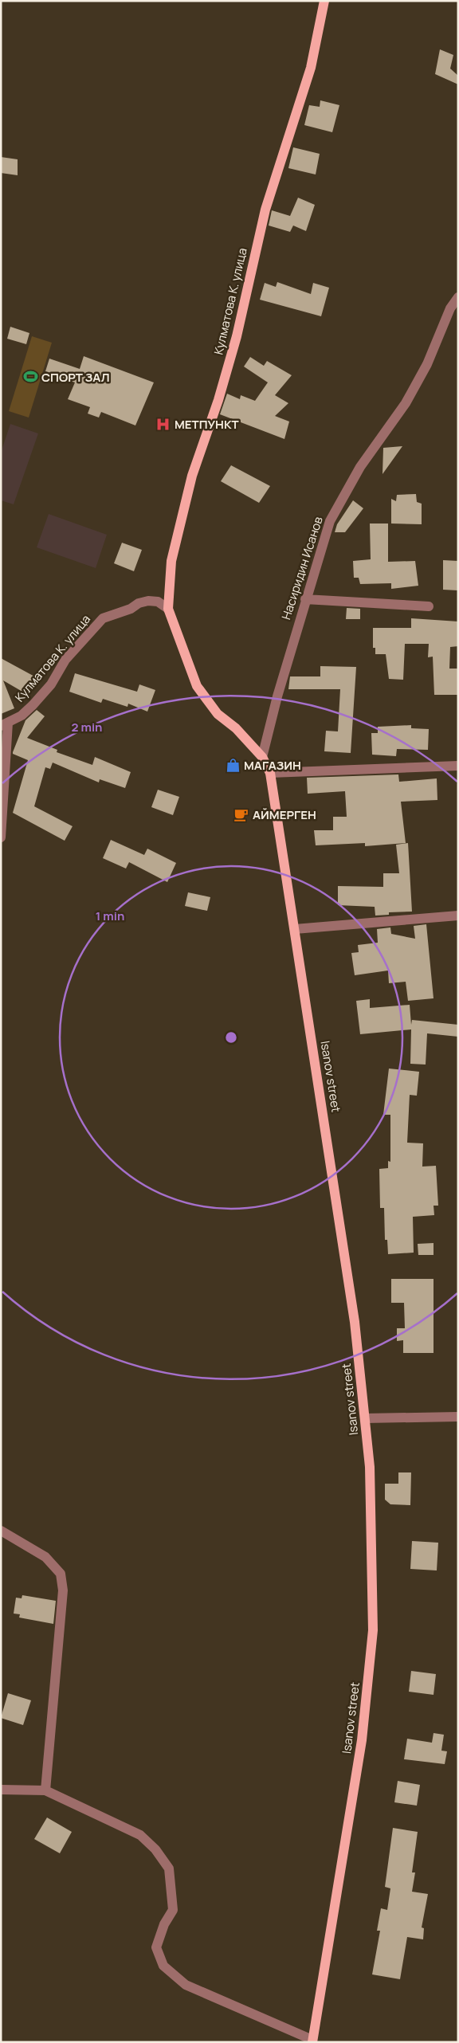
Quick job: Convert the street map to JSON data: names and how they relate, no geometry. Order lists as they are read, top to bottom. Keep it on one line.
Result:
{"streets":{"main road":["Кулматова К. улица","Isanov street"],"street":["Насиридин Исанов"]},"crossings":[["Кулматова К. улица","Isanov street"],["Насиридин Исанов","Isanov street"]],"places":{"sports":["СПОРТ ЗАЛ"],"hospital":["МЕТПУНКТ"],"shop":["МАГАЗИН"],"cafe":["АЙМЕРГЕН"]},"rings":["2 min","1 min"]}
